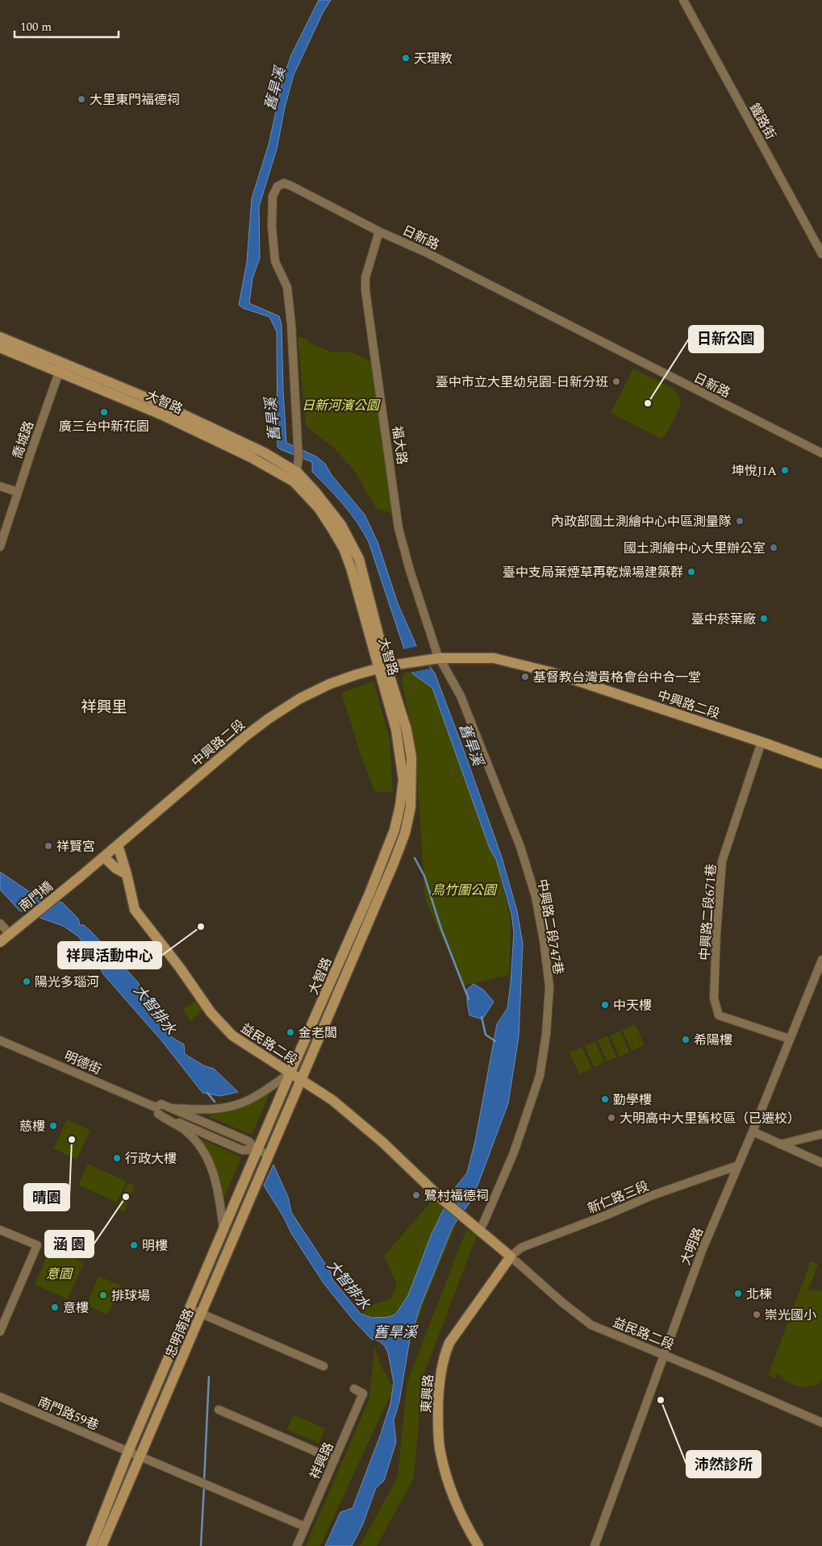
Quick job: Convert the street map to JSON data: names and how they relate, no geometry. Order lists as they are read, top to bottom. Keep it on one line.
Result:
{"streets":{"street":["鐵路街","日新路","大智路","喬城路","福大路","中興路二段","南門橋","中興路二段671巷","中興路二段747巷","益民路二段","明德街","新仁路三段","大明路","忠明南路","東興路","南門路59巷","祥興路"]},"crossings":[["日新路","大智路"],["日新路","福大路"],["大智路","喬城路"],["大智路","中興路二段"],["大智路","益民路二段"],["大智路","明德街"],["大智路","忠明南路"],["福大路","中興路二段"],["福大路","中興路二段747巷"],["中興路二段","南門橋"],["中興路二段","中興路二段671巷"],["中興路二段","中興路二段747巷"],["中興路二段","益民路二段"],["中興路二段671巷","大明路"],["中興路二段747巷","益民路二段"],["益民路二段","新仁路三段"],["益民路二段","大明路"],["益民路二段","東興路"],["明德街","忠明南路"],["新仁路三段","大明路"],["新仁路三段","東興路"],["忠明南路","南門路59巷"],["南門路59巷","祥興路"]],"districts":["祥興里"],"water":["舊旱溪","大智排水"],"parks":["日新河濱公園","鳥竹圍公園","意園"],"places":["天理教","大里東門福德祠","臺中市立大里幼兒園-日新分班","日新公園","廣三台中新花園","坤悅JIA","內政部國土測繪中心中區測量隊","國土測繪中心大里辦公室","臺中支局葉煙草再乾燥場建築群","臺中菸葉廠","基督教台灣貴格會台中合一堂","祥賢宮","祥興活動中心","陽光多瑙河","中天樓","金老闆","希陽樓","勤學樓","大明高中大里舊校區（已遷校）","慈樓","晴園","行政大樓","鷺村福德祠","涵 園","明樓","北棟","排球場","意樓","崇光國小","沛然診所"],"scale_bar":"100 m"}
